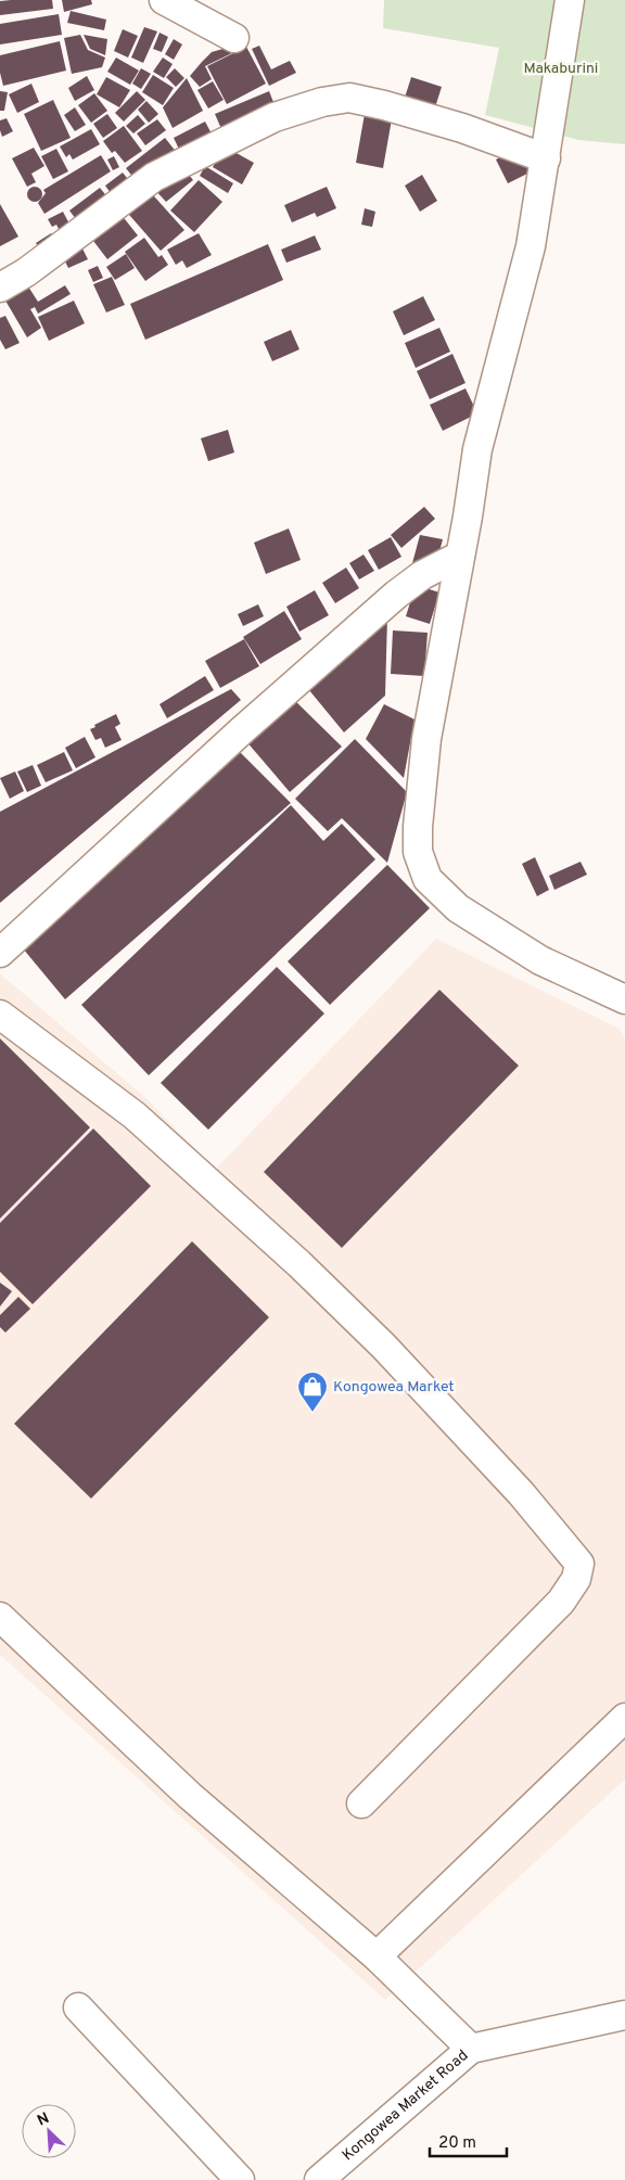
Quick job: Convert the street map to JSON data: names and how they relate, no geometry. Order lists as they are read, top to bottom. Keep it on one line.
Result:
{"streets":{"street":["Kongowea Market Road"]},"parks":["Makaburini"],"places":{"shop":["Kongowea Market"]},"scale_bar":"20 m","north":"top left"}
